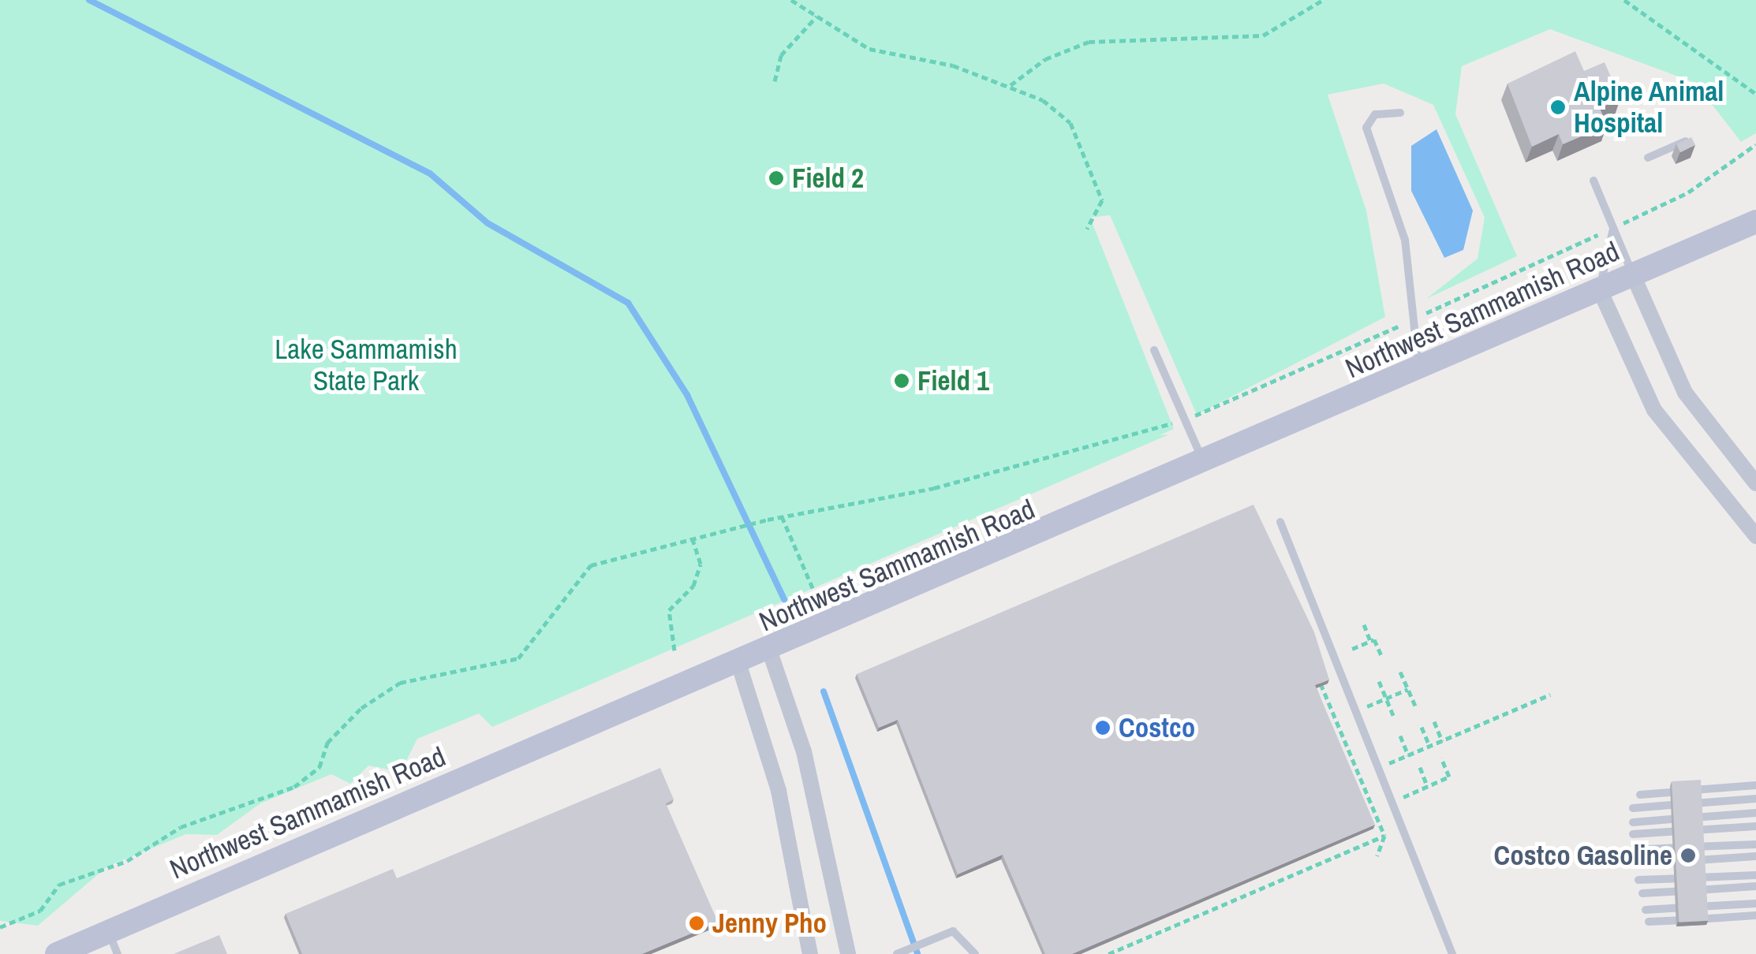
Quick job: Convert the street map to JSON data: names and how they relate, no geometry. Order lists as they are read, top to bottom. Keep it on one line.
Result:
{"streets":{"main road":["Northwest Sammamish Road"]},"parks":["Lake Sammamish State Park"],"places":["Alpine Animal Hospital","Field 2","Field 1","Costco","Costco Gasoline","Jenny Pho"]}
